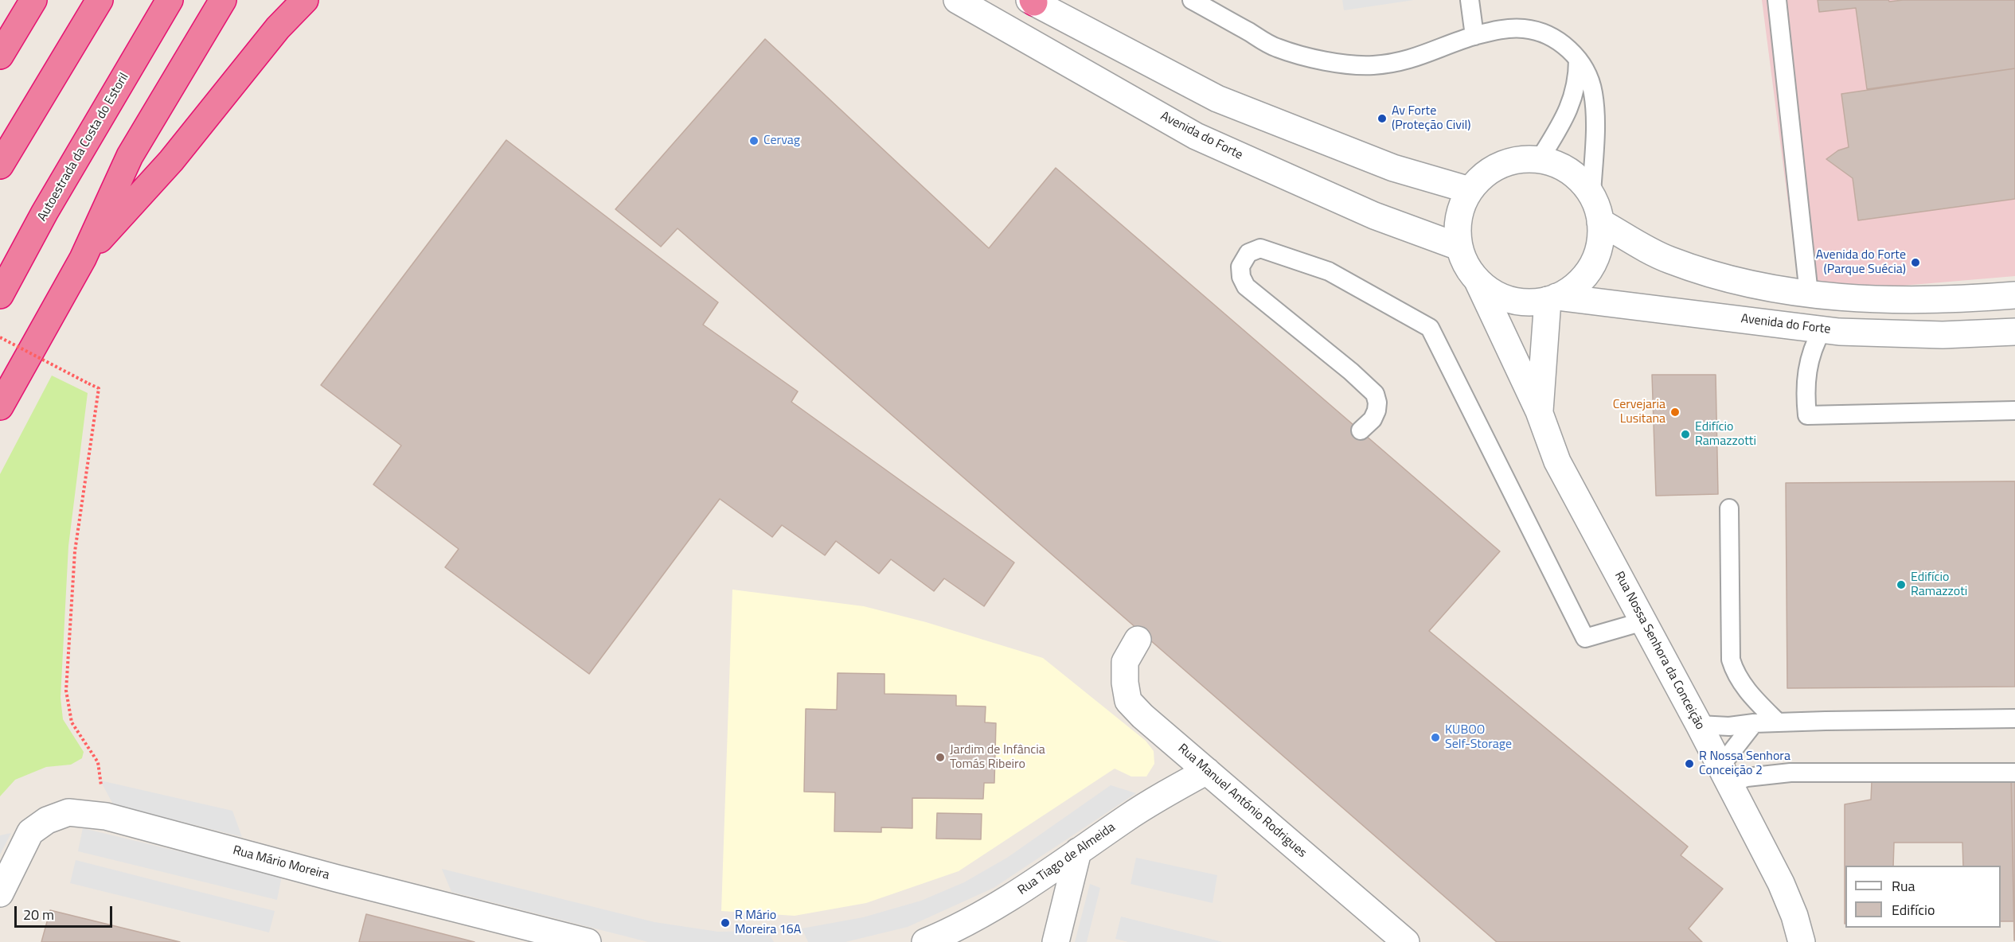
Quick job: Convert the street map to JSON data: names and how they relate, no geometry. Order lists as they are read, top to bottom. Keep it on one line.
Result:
{"streets":{"highway":["Autoestrada da Costa do Estoril"],"street":["Avenida do Forte","Rua Nossa Senhora da Conceição","Rua Manuel António Rodrigues","Rua Tiago de Almeida","Rua Mário Moreira"]},"crossings":[["Avenida do Forte","Rua Nossa Senhora da Conceição"],["Rua Manuel António Rodrigues","Rua Tiago de Almeida"]],"places":["Av Forte (Proteção Civil)","Cervag","Avenida do Forte (Parque Suécia)","Cervejaria Lusitana","Edifício Ramazzotti","Edifício Ramazzoti","KUBOO Self-Storage","Jardim de Infância Tomás Ribeiro","R Nossa Senhora Conceição 2","R Mário Moreira 16A"],"legend":["Rua","Edifício"],"scale_bar":"20 m"}
